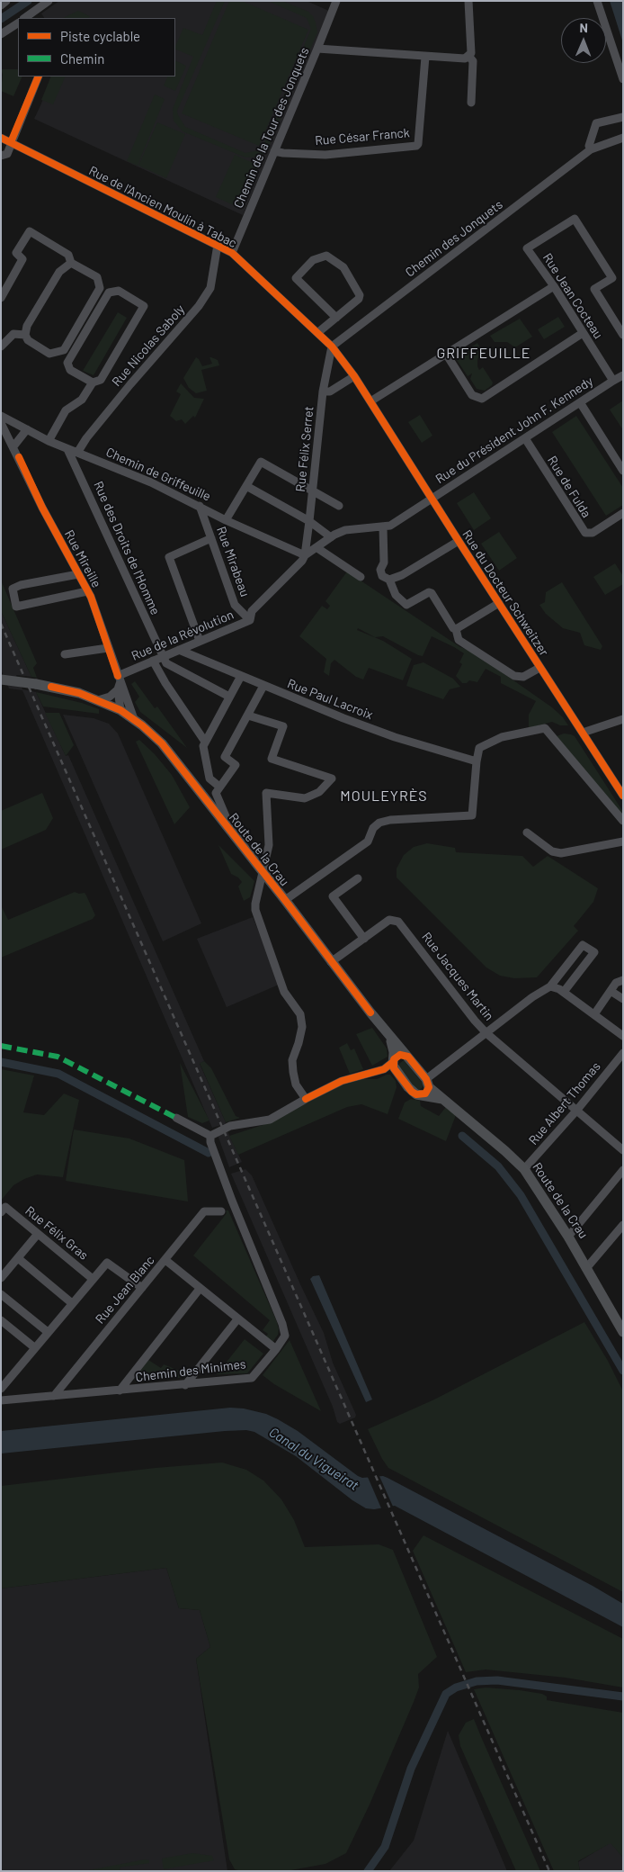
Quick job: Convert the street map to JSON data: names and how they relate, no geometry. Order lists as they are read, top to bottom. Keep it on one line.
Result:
{"streets":{"main road":["Route de la Crau"],"street":["Chemin de la Tour des Jonquets","Rue César Franck","Rue de l'Ancien Moulin à Tabac","Chemin des Jonquets","Rue Jean Cocteau","Rue Nicolas Saboly","Rue du Président John F. Kennedy","Rue Félix Serret","Chemin de Griffeuille","Rue de Fulda","Rue des Droits de l'Homme","Rue Mireille","Rue Mirabeau","Rue du Docteur Schweitzer","Rue de la Révolution","Rue Paul Lacroix","Rue Jacques Martin","Rue Albert Thomas","Rue Félix Gras","Rue Jean Blanc","Chemin des Minimes"]},"crossings":[["Chemin de la Tour des Jonquets","Rue César Franck"],["Chemin de la Tour des Jonquets","Rue de l'Ancien Moulin à Tabac"],["Rue de l'Ancien Moulin à Tabac","Chemin des Jonquets"],["Rue de l'Ancien Moulin à Tabac","Rue Nicolas Saboly"],["Rue de l'Ancien Moulin à Tabac","Rue Félix Serret"],["Rue de l'Ancien Moulin à Tabac","Rue du Docteur Schweitzer"],["Chemin des Jonquets","Rue Félix Serret"],["Rue Jean Cocteau","Rue du Président John F. Kennedy"],["Rue Nicolas Saboly","Chemin de Griffeuille"],["Rue du Président John F. Kennedy","Rue de Fulda"],["Rue du Président John F. Kennedy","Rue du Docteur Schweitzer"],["Rue Félix Serret","Chemin de Griffeuille"],["Rue Félix Serret","Rue de la Révolution"],["Chemin de Griffeuille","Rue des Droits de l'Homme"],["Chemin de Griffeuille","Rue Mirabeau"],["Chemin de Griffeuille","Rue de la Révolution"],["Rue des Droits de l'Homme","Rue de la Révolution"],["Rue Mireille","Rue de la Révolution"],["Rue Mirabeau","Rue de la Révolution"],["Rue de la Révolution","Rue Paul Lacroix"],["Rue de la Révolution","Route de la Crau"],["Route de la Crau","Rue Jacques Martin"],["Route de la Crau","Rue Albert Thomas"],["Rue Jacques Martin","Rue Albert Thomas"],["Rue Jean Blanc","Chemin des Minimes"]],"districts":["GRIFFEUILLE","MOULEYRÈS"],"water":["Canal du Vigueirat"],"legend":["Piste cyclable","Chemin"],"north":"top"}
